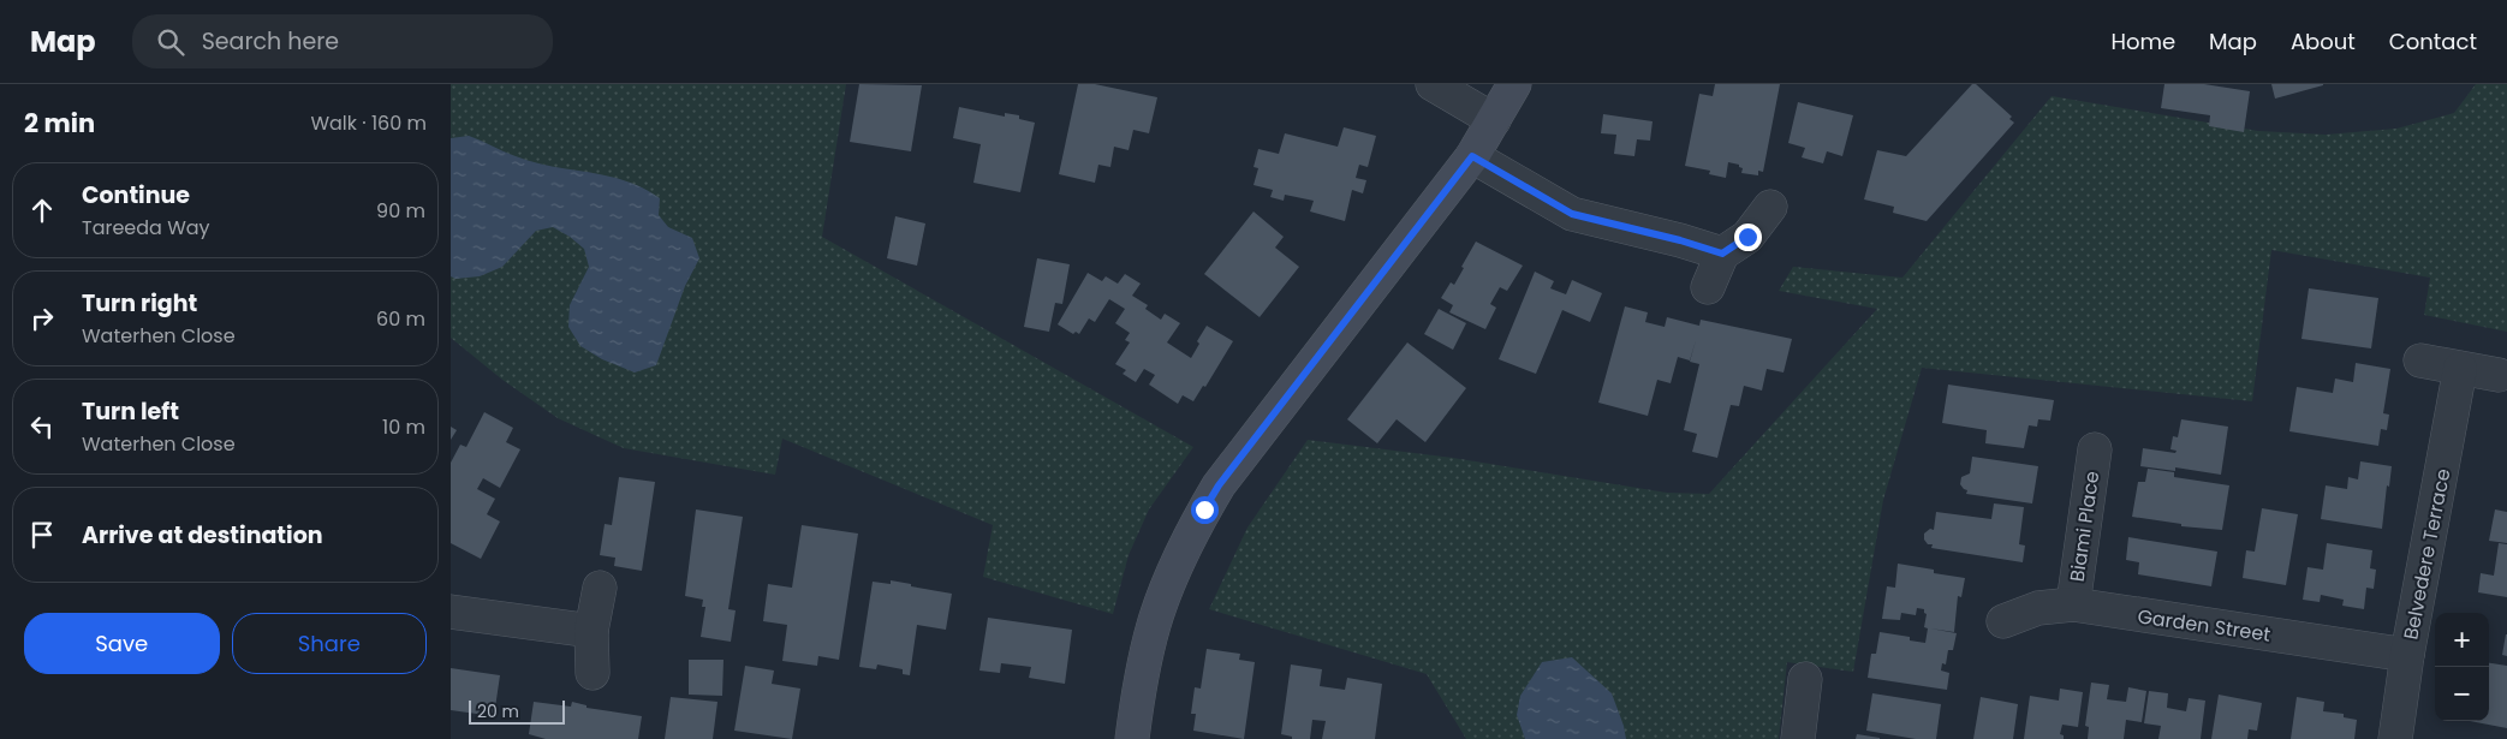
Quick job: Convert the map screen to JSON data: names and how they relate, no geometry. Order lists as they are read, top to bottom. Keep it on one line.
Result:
{"streets":{"street":["Biami Place","Belvedere Terrace","Garden Street"]},"crossings":[["Biami Place","Garden Street"],["Belvedere Terrace","Garden Street"]],"scale_bar":"20 m","page":{"header":"Map","search":"Search here","nav":["Home","Map","About","Contact"],"heading":["2 min","Walk · 160 m"],"list":[["Continue","Tareeda Way","90 m"],["Turn right","Waterhen Close","60 m"],["Turn left","Waterhen Close","10 m"],"Arrive at destination"],"buttons":["Save","Share"],"map_buttons":["+","−"],"scale":"20 m"}}
